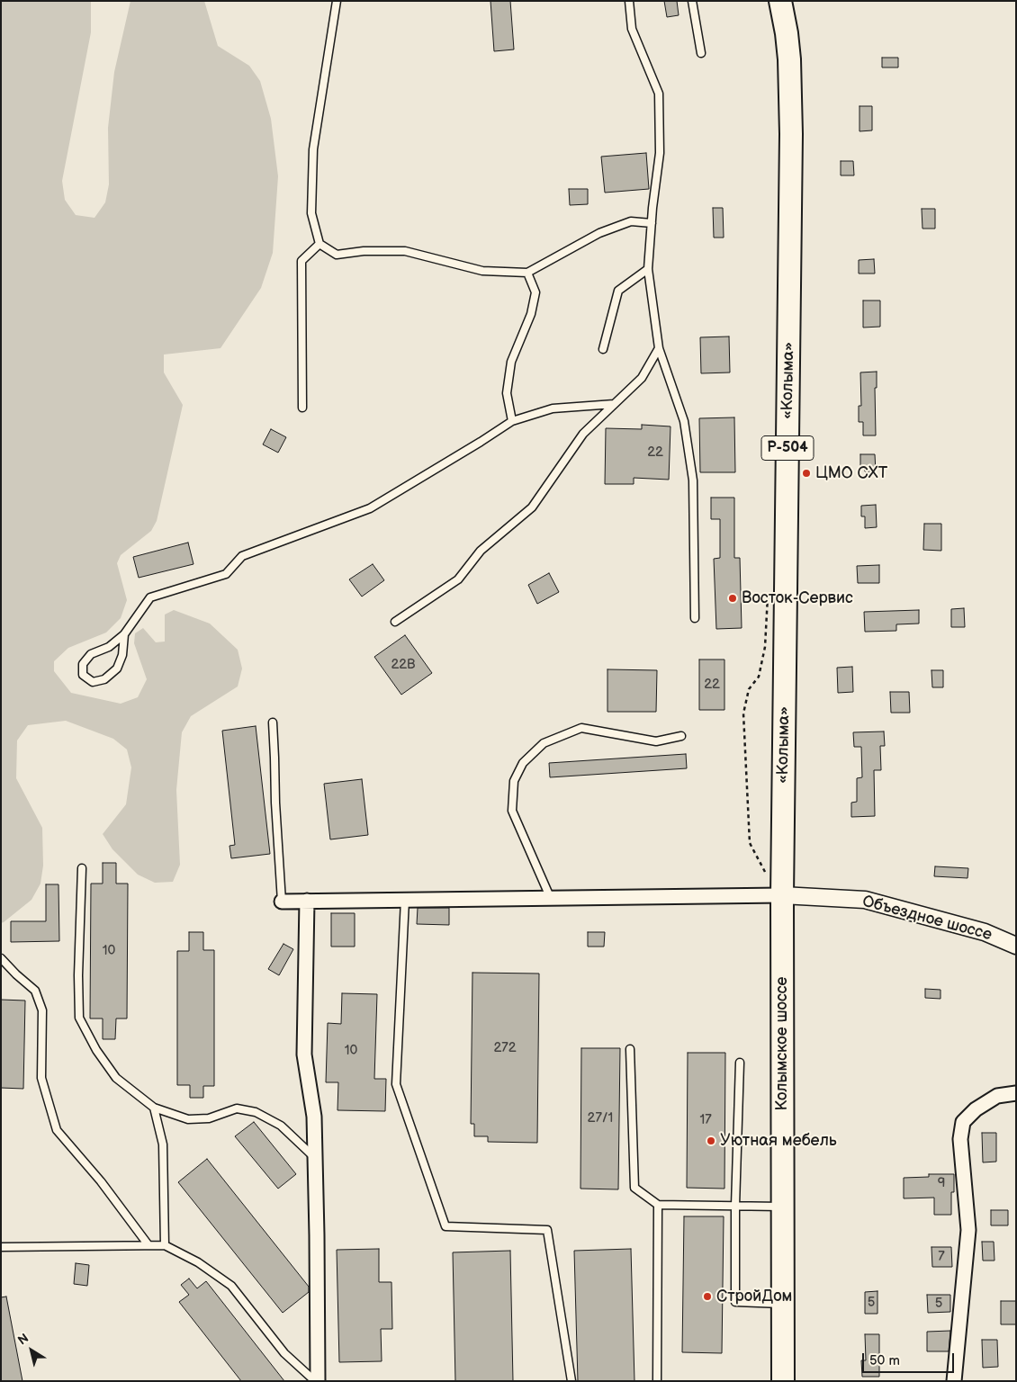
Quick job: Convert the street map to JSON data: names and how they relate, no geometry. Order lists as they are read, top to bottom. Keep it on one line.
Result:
{"streets":{"highway":["«Колыма»","Р-504","Колымское шоссе"],"street":["Объездное шоссе"]},"crossings":[["«Колыма»","Объездное шоссе"],["«Колыма»","Колымское шоссе"],["Объездное шоссе","Колымское шоссе"]],"places":["ЦМО СХТ","Восток-Сервис","Уютная мебель","СтройДом"],"house_numbers":["22","22В","22","10","272","10","27/1","17","9","7","5","5"],"scale_bar":"50 m","north":"top left"}
